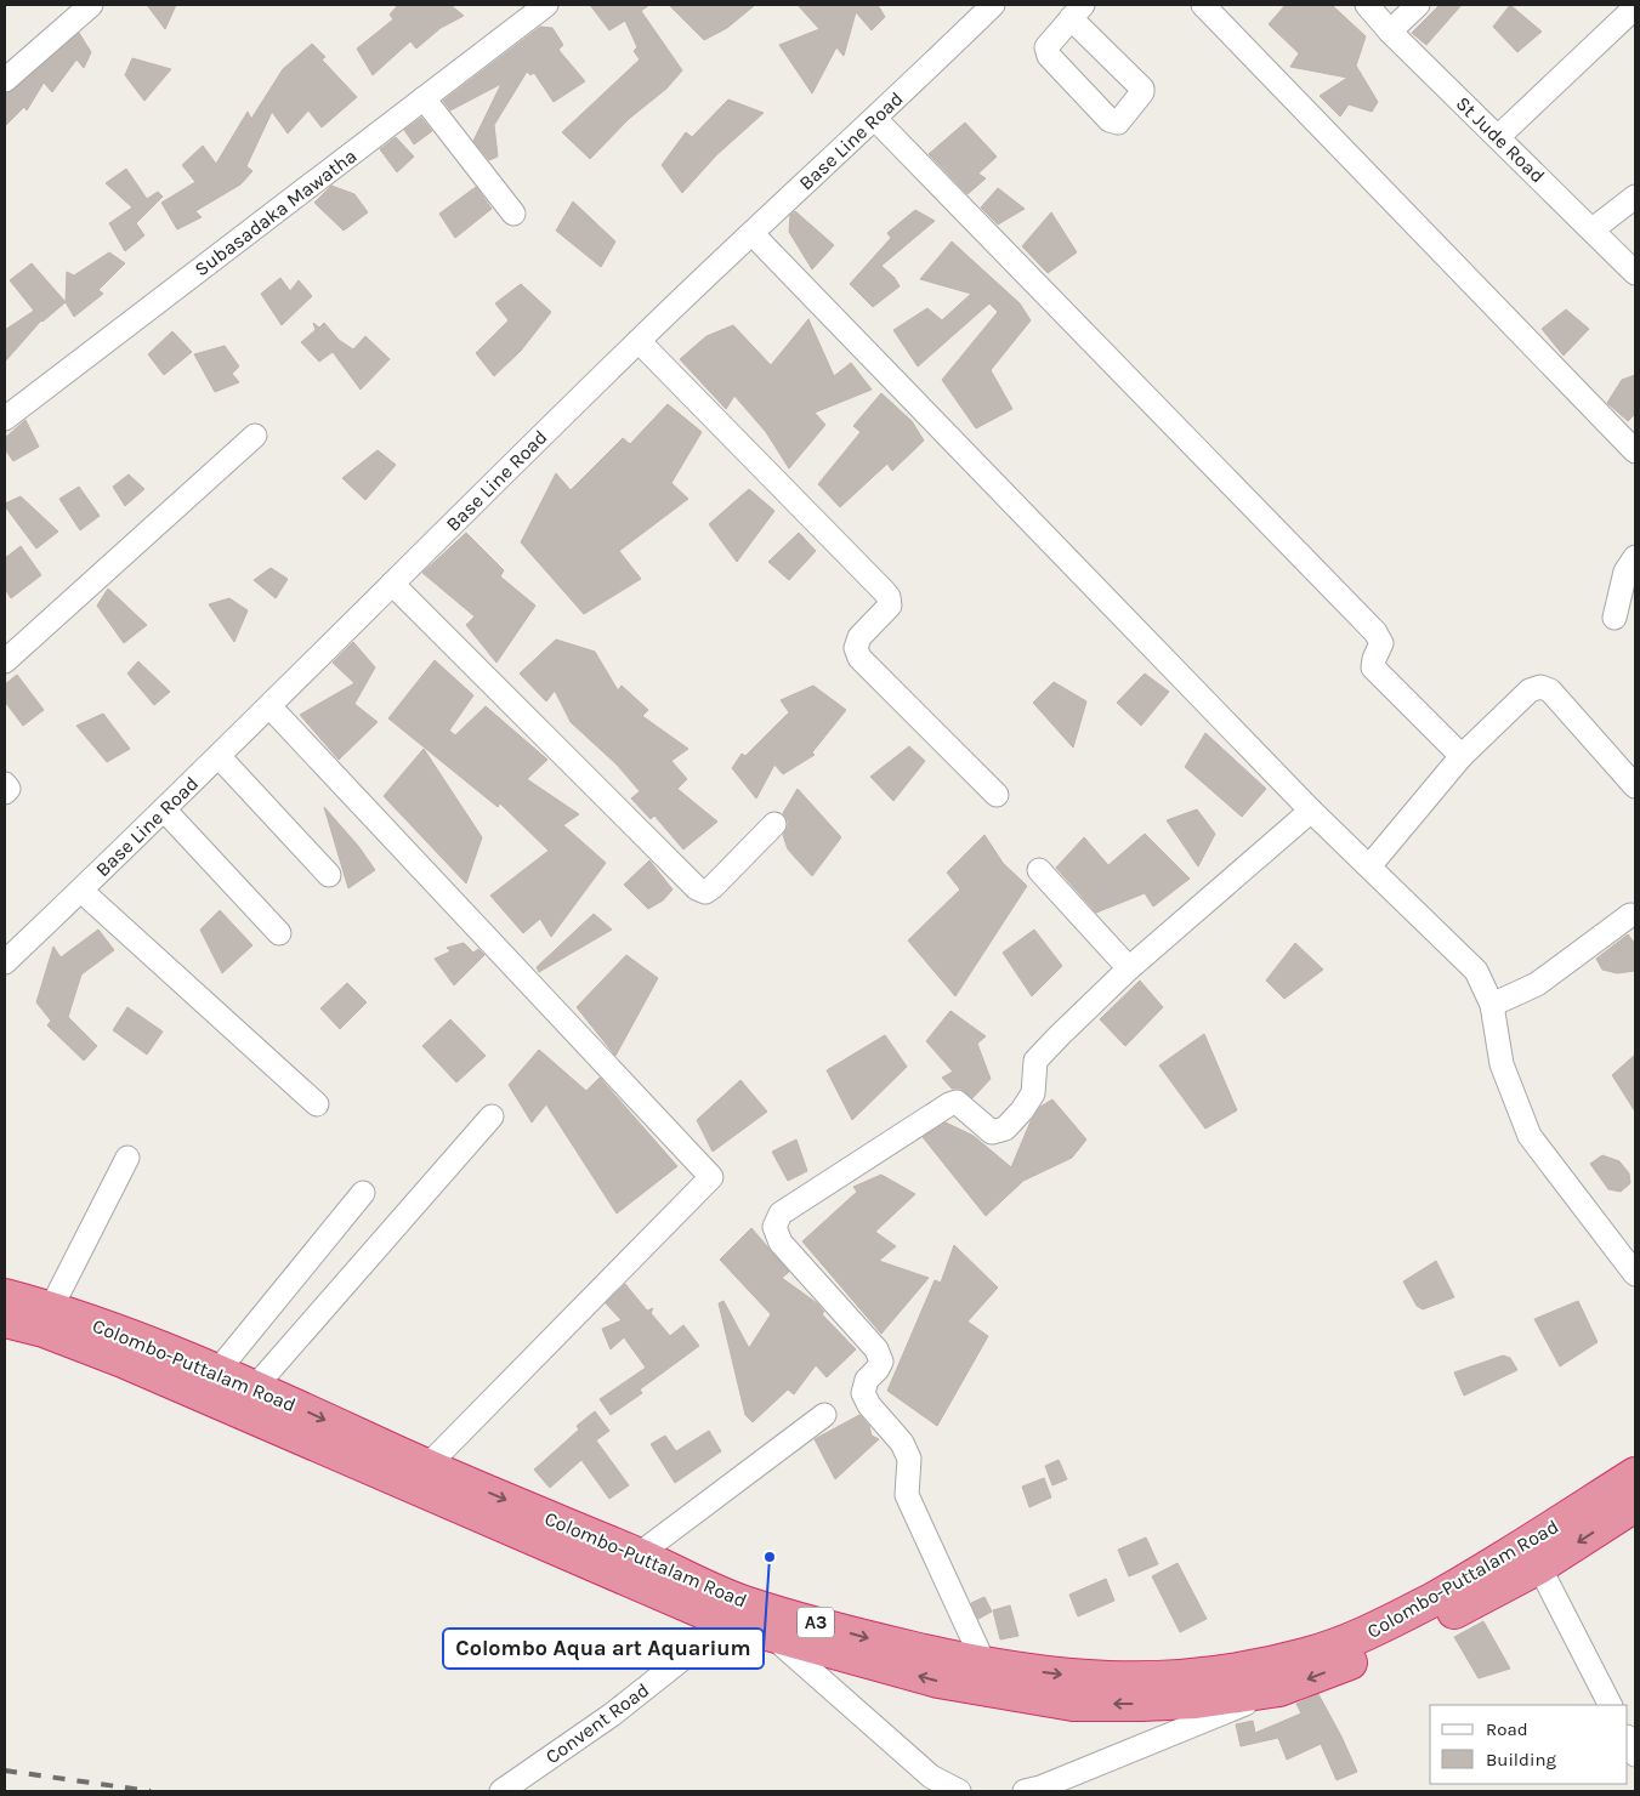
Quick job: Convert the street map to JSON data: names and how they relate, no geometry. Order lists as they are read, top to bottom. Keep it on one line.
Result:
{"streets":{"highway":["Colombo-Puttalam Road","A3"],"street":["St Jude Road","Base Line Road","Subasadaka Mawatha","Convent Road"]},"crossings":[["Colombo-Puttalam Road","Convent Road"]],"places":["Colombo Aqua art Aquarium"],"legend":["Road","Building"]}
